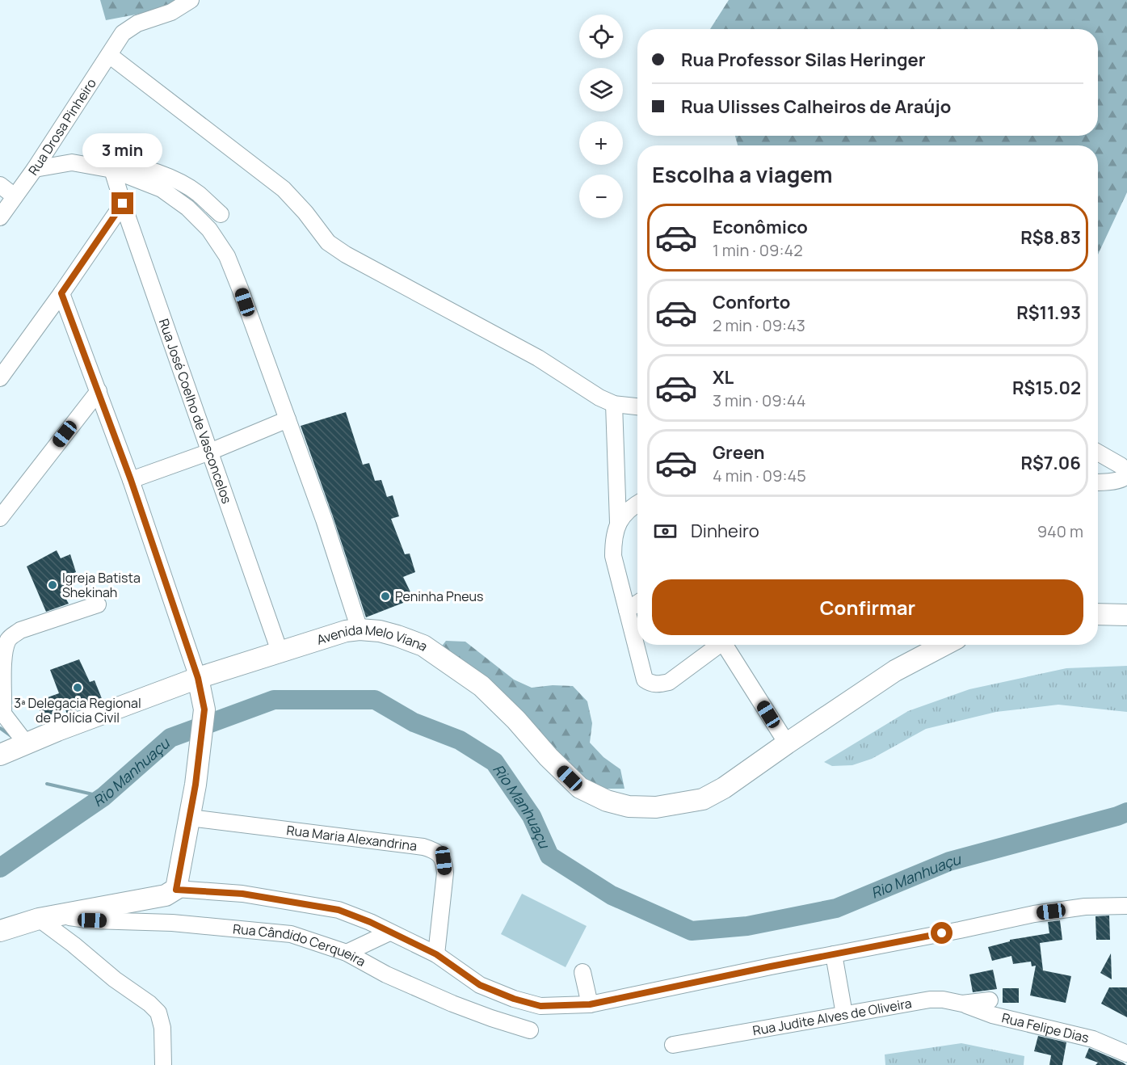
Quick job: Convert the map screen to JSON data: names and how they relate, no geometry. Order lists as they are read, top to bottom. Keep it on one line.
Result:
{"streets":{"main road":["Avenida Melo Viana"],"street":["Rua Drosa Pinheiro","Rua José Coelho de Vasconcelos","Rua Maria Alexandrina","Rua Cândido Cerqueira","Rua Judite Alves de Oliveira","Rua Felipe Dias"]},"crossings":[["Rua José Coelho de Vasconcelos","Avenida Melo Viana"],["Rua Judite Alves de Oliveira","Rua Felipe Dias"]],"water":["Rio Manhuaçu"],"places":["Igreja Batista Shekinah","Peninha Pneus","3ª Delegacia Regional de Polícia Civil"],"page":{"map_buttons":["+","−"],"banner":["Rua Professor Silas Heringer","Rua Ulisses Calheiros de Araújo"],"bubble":"3 min","heading":"Escolha a viagem","list":[{"name":"Econômico","note":"1 min · 09:42","value":"R$8.83"},{"name":"Conforto","note":"2 min · 09:43","value":"R$11.93"},{"name":"XL","note":"3 min · 09:44","value":"R$15.02"},{"name":"Green","note":"4 min · 09:45","value":"R$7.06"}],"pay":["Dinheiro","940 m"],"buttons":"Confirmar"}}
